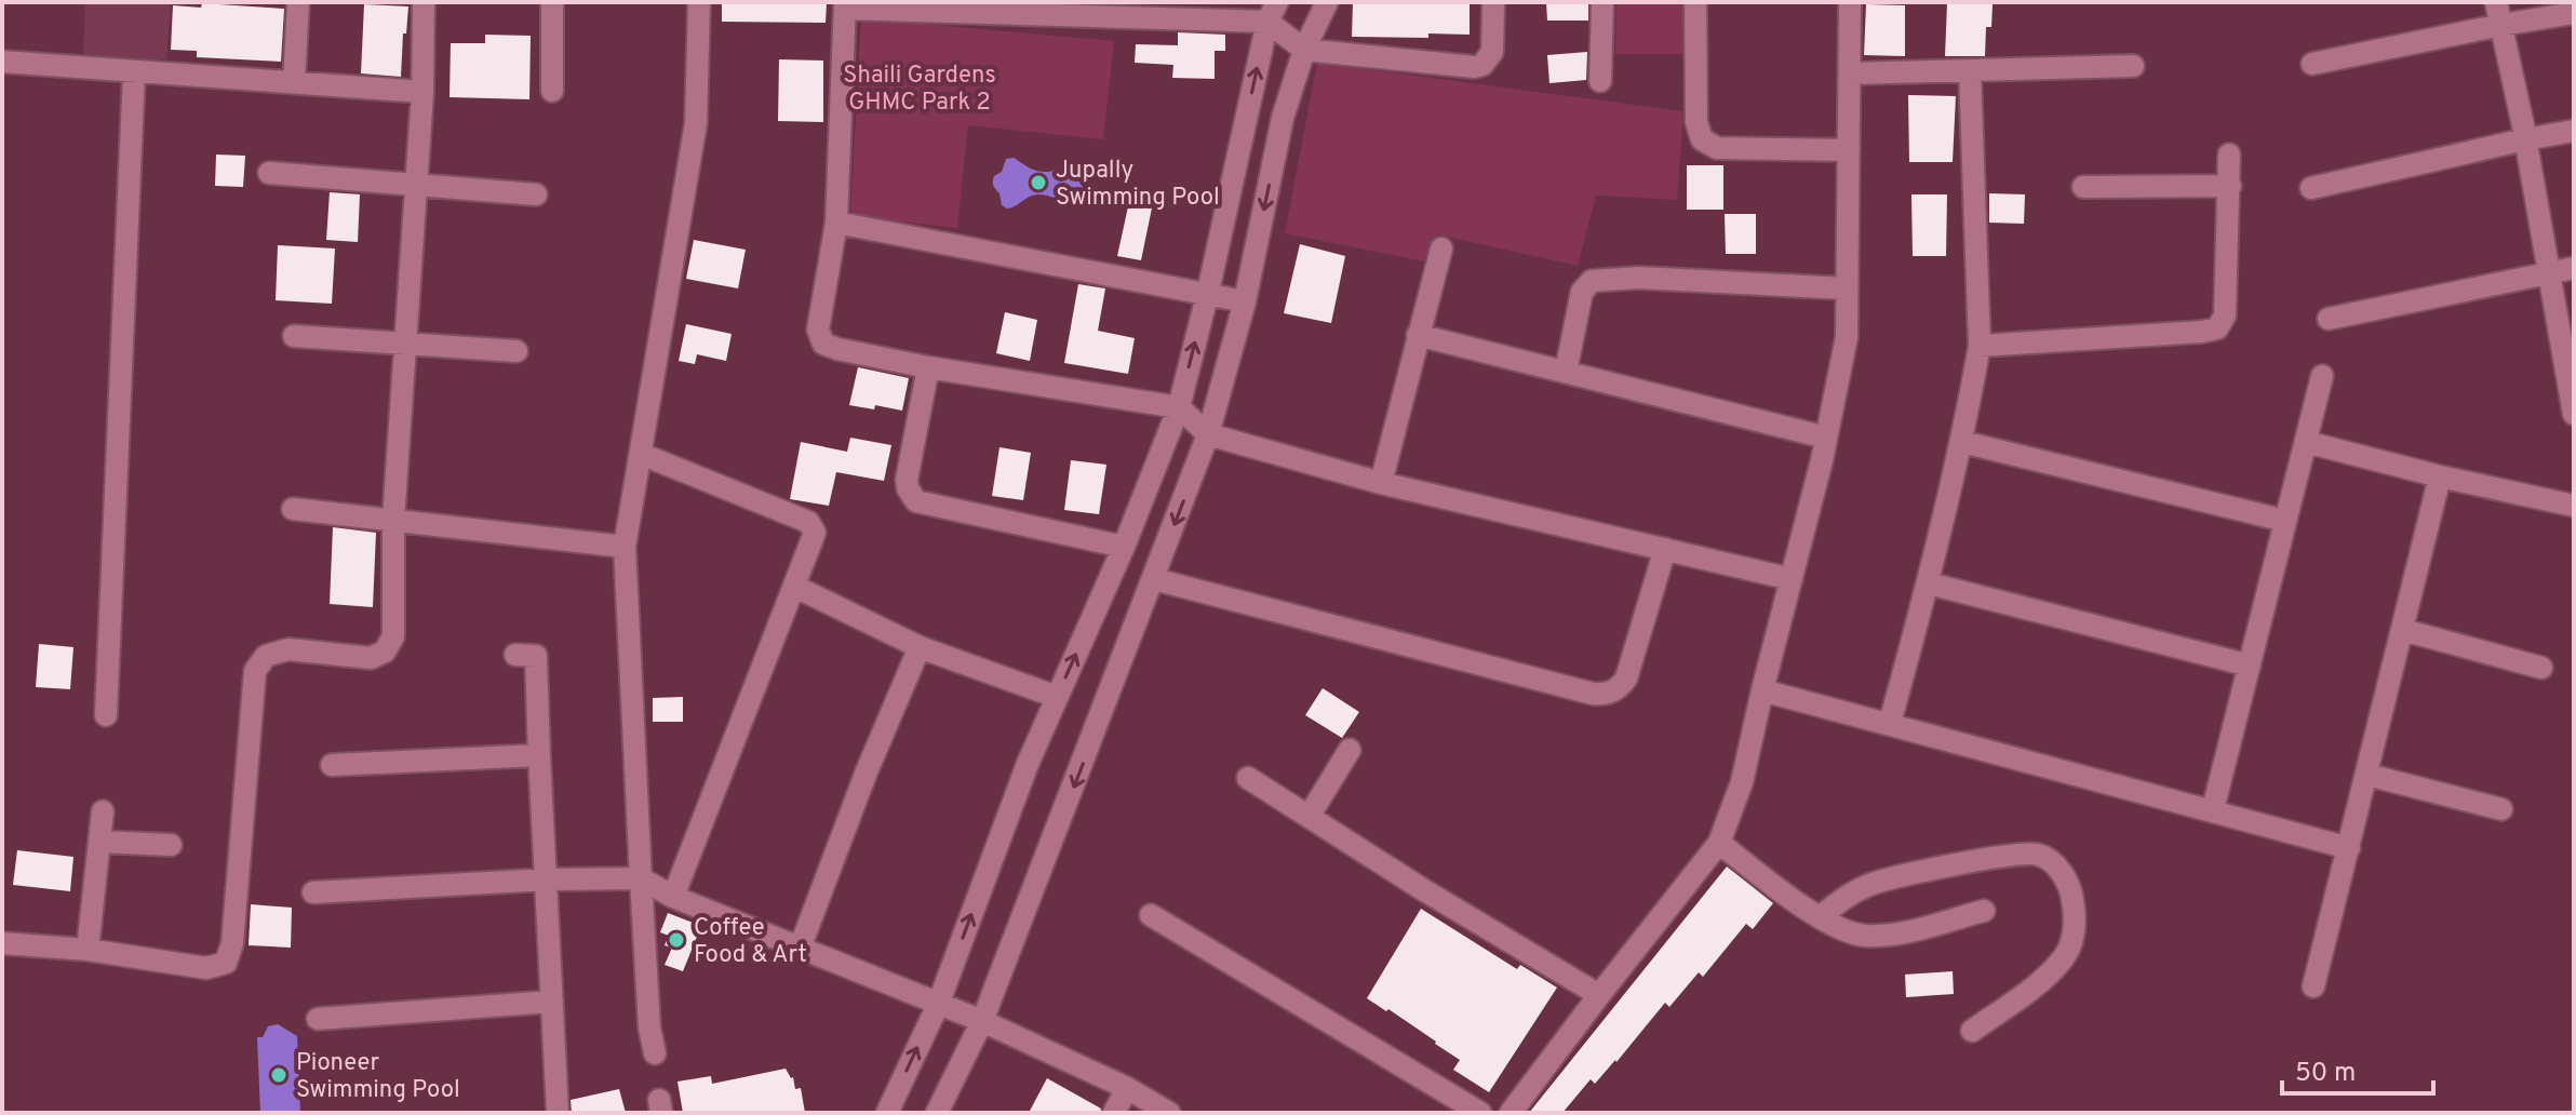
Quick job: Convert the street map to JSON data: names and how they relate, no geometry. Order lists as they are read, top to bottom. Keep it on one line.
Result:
{"parks":["Shaili Gardens GHMC Park 2"],"places":["Jupally Swimming Pool","Coffee Food & Art","Pioneer Swimming Pool"],"scale_bar":"50 m"}
